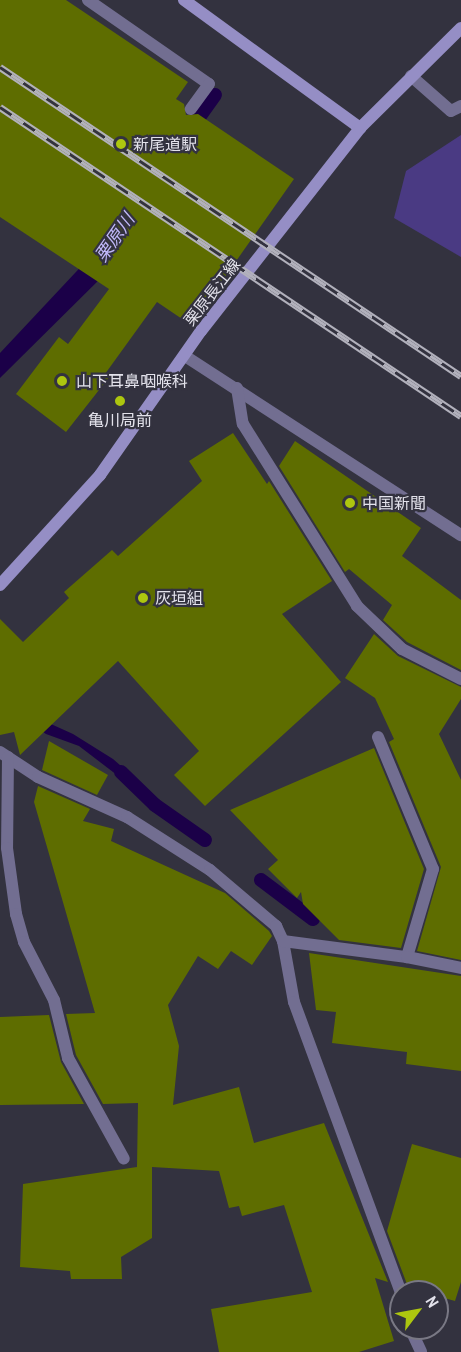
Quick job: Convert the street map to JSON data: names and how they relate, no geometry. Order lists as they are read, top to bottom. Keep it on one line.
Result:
{"streets":{"main road":["栗原長江線"]},"water":["栗原川"],"places":["新尾道駅","山下耳鼻咽喉科","亀川局前","中国新聞","灰垣組"],"north":"top right"}
